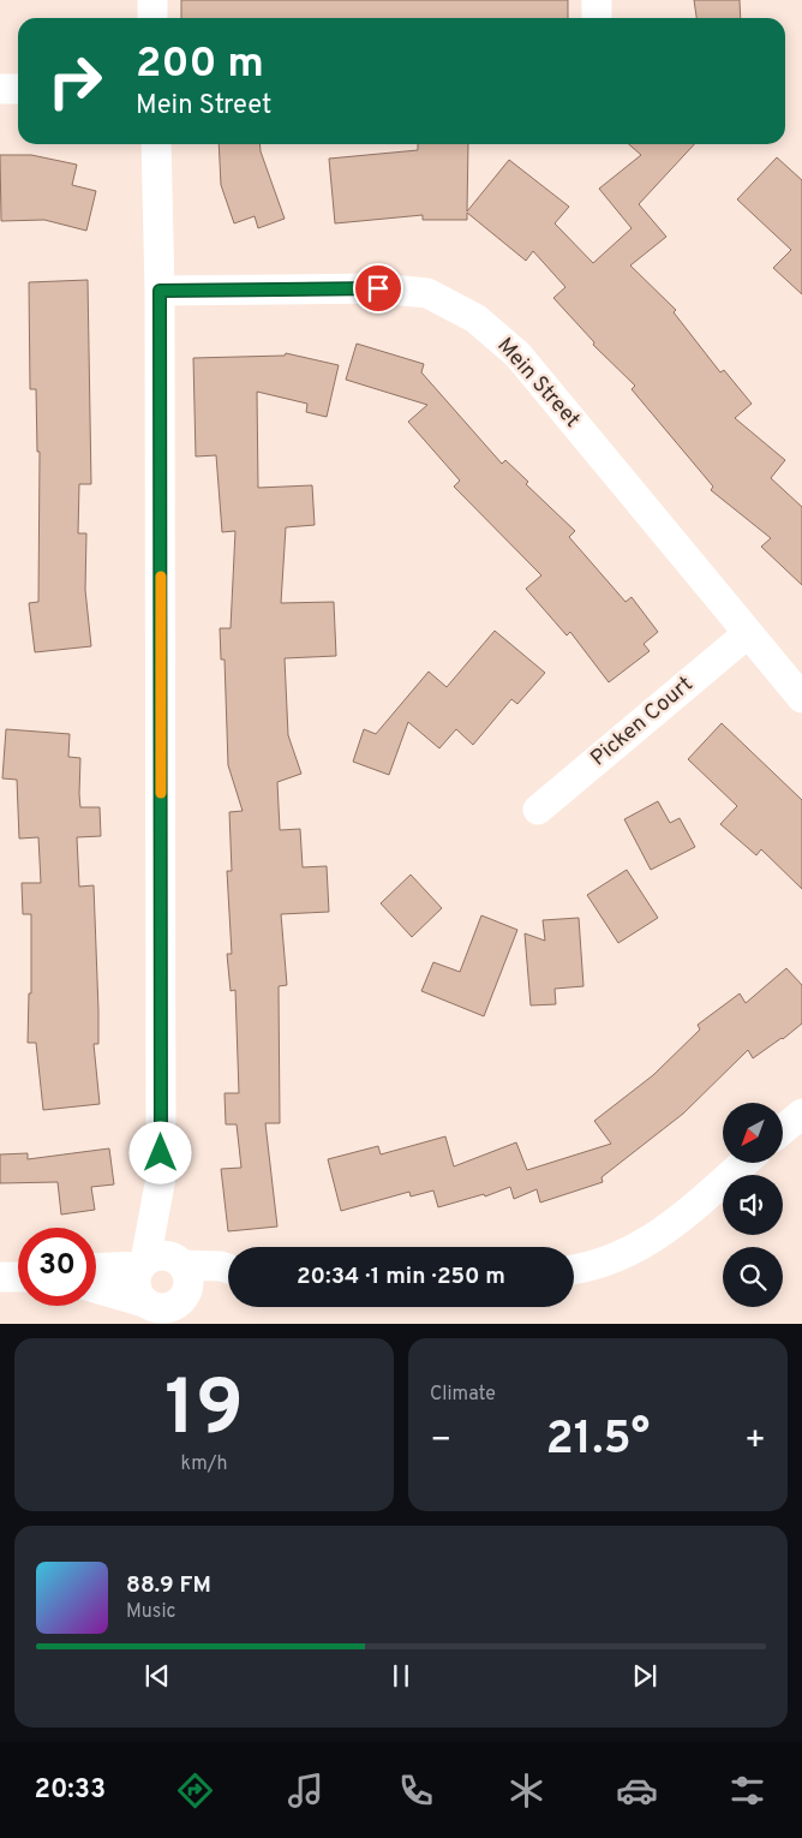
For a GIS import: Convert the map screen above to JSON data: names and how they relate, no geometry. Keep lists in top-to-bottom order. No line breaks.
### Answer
{"streets":{"street":["Mein Street","Picken Court"]},"crossings":[["Mein Street","Picken Court"]],"north":"bottom left","page":{"turn":["200 m","Mein Street"],"limit":"30","trip":"20:34 · 1 min · 250 m","tile":[["19","km/h"],"Climate"],"heat":["−","21.5°","+"],"song":["88.9 FM","Music"],"tabs":"20:33"}}
